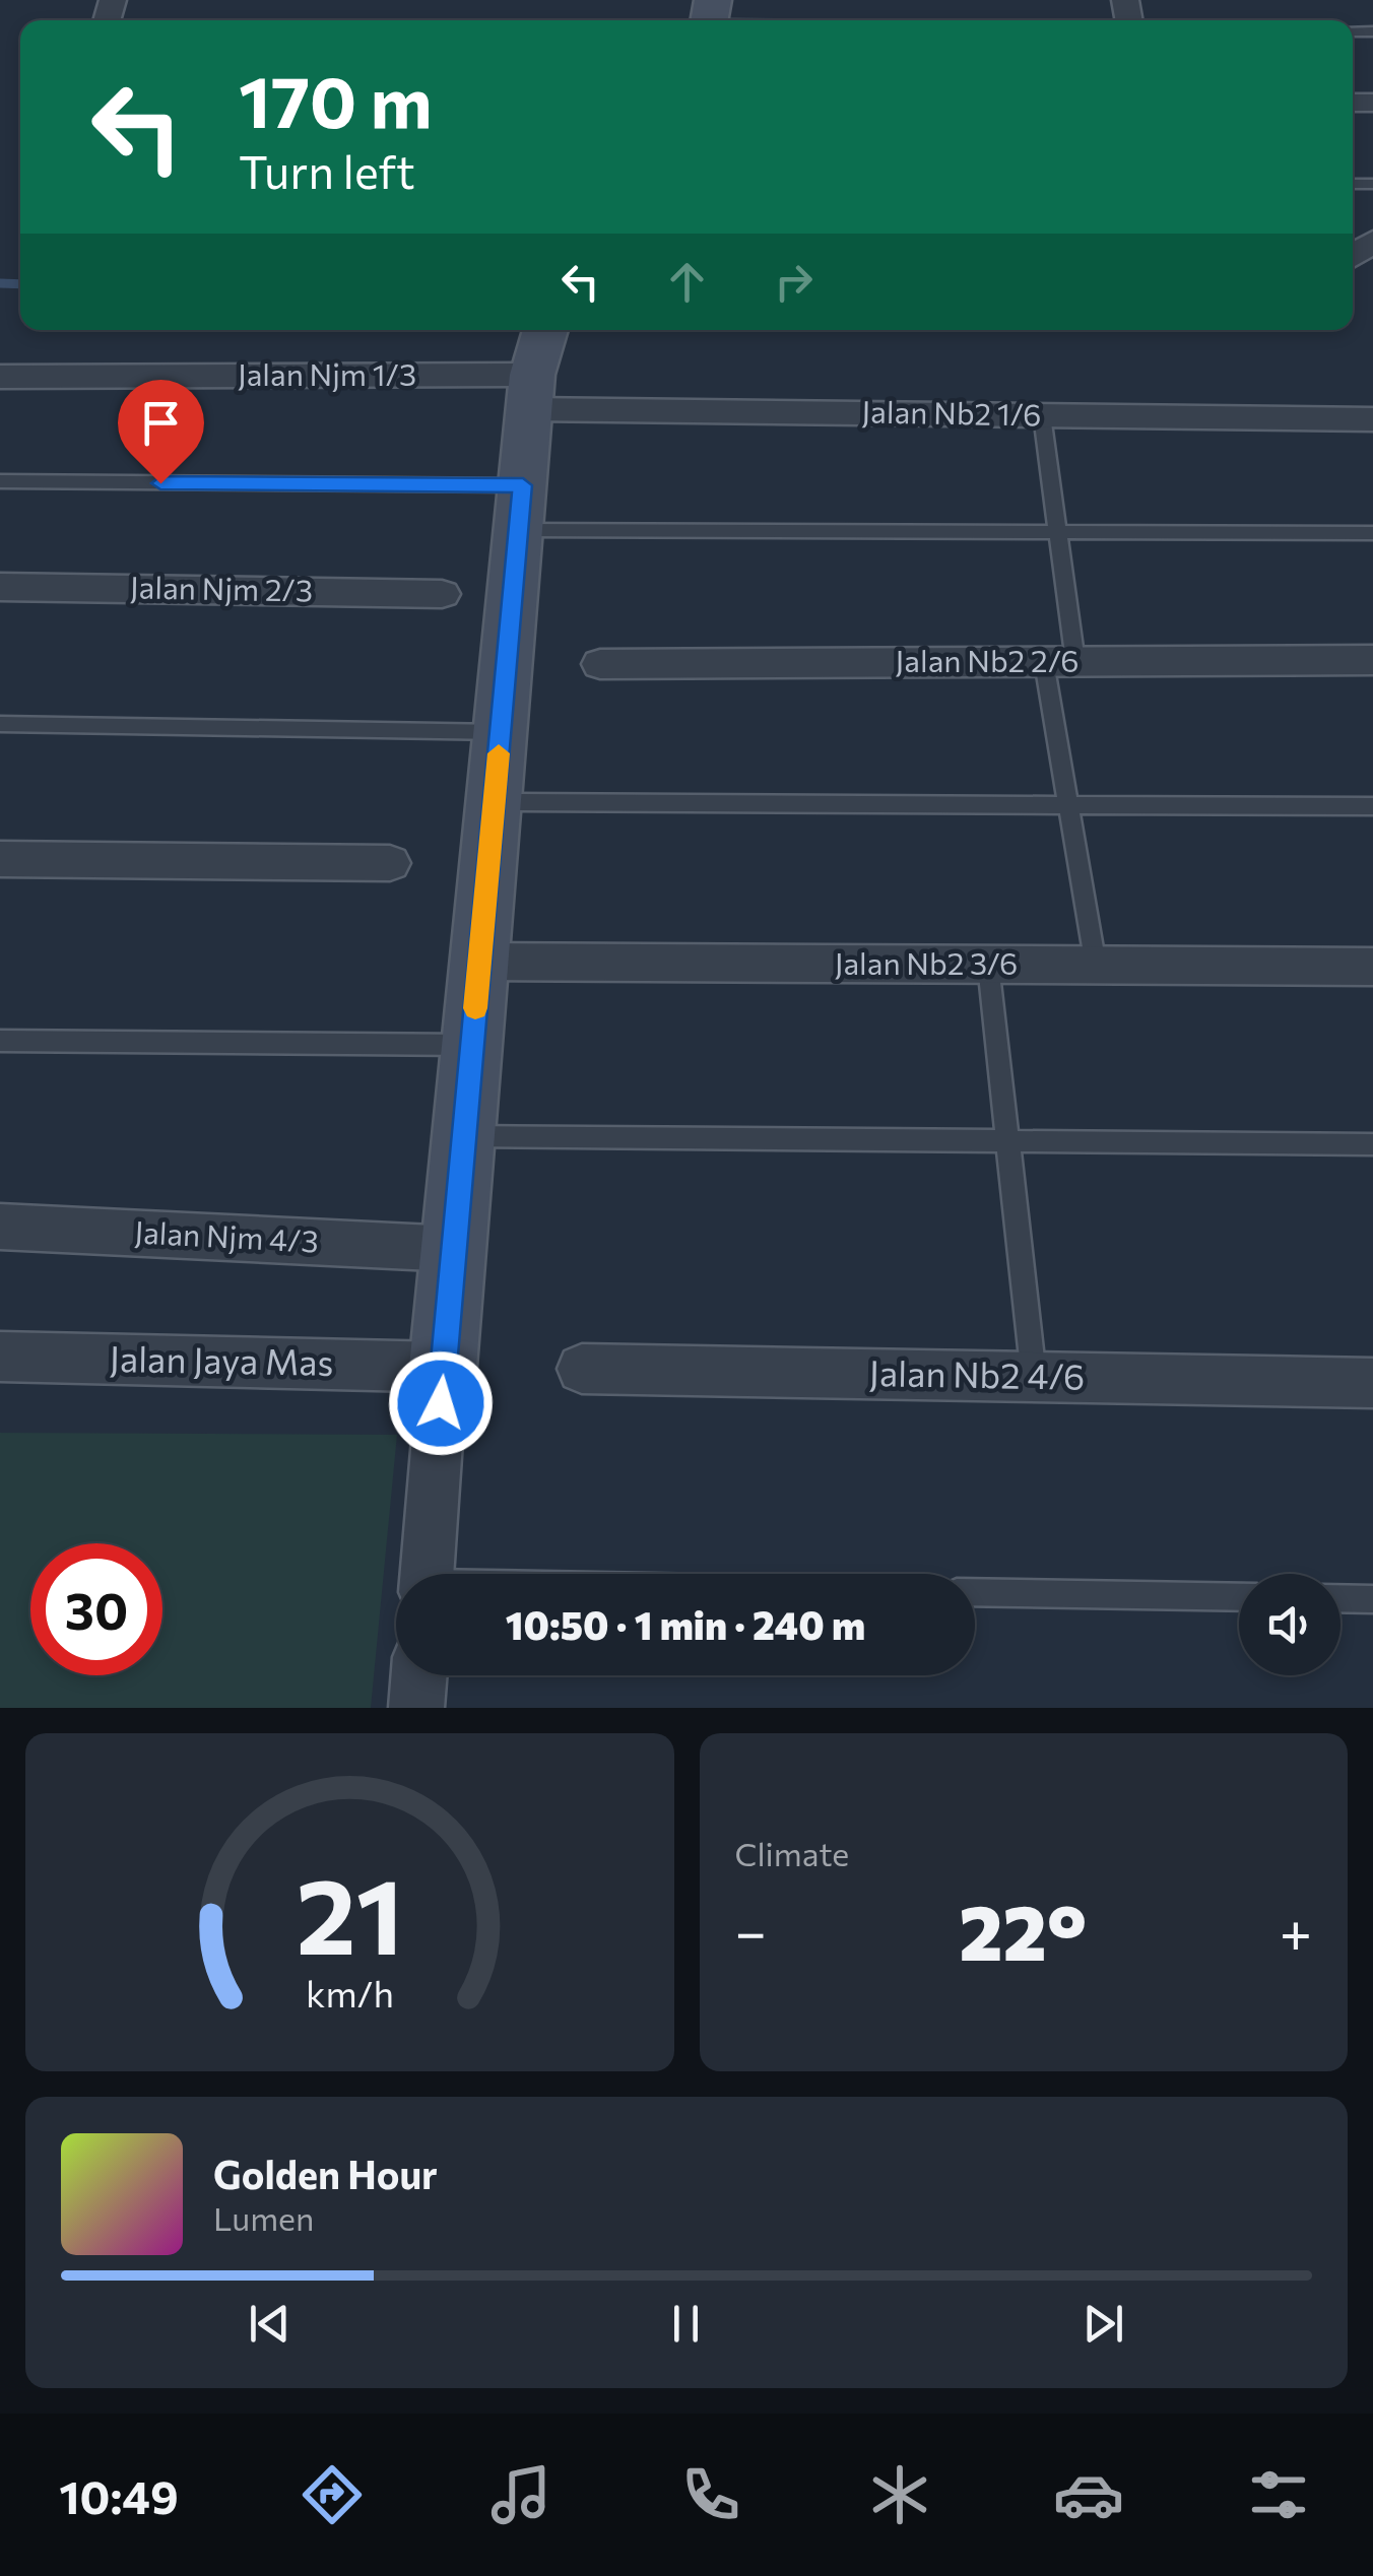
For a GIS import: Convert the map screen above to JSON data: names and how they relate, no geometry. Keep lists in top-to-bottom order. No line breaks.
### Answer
{"streets":{"street":["Jalan Njm 1/3","Jalan Nb2 1/6","Jalan Njm 2/3","Jalan Nb2 2/6","Jalan Nb2 3/6","Jalan Njm 4/3","Jalan Jaya Mas","Jalan Nb2 4/6"]},"crossings":[["Jalan Njm 1/3","Jalan Nb2 1/6"]],"page":{"turn":["170 m","Turn left"],"limit":"30","trip":"10:50 · 1 min · 240 m","tile":"Climate","heat":["−","22°","+"],"song":["Golden Hour","Lumen"],"tabs":"10:49","gauge":["21","km/h"]}}
